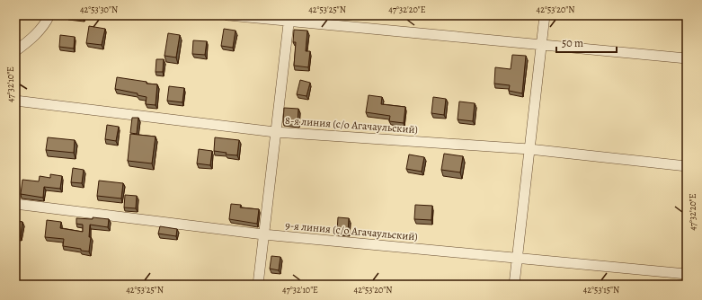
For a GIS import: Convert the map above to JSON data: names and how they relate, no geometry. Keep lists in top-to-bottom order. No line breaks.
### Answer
{"streets":{"street":["8-я линия (с/о Агачаульский)","9-я линия (с/о Агачаульский)"]},"scale_bar":"50 m","coordinates":["42°53'30\"N","42°53'25\"N","47°32'20\"E","42°53'20\"N","47°32'10\"E","42°53'15\"N"]}
